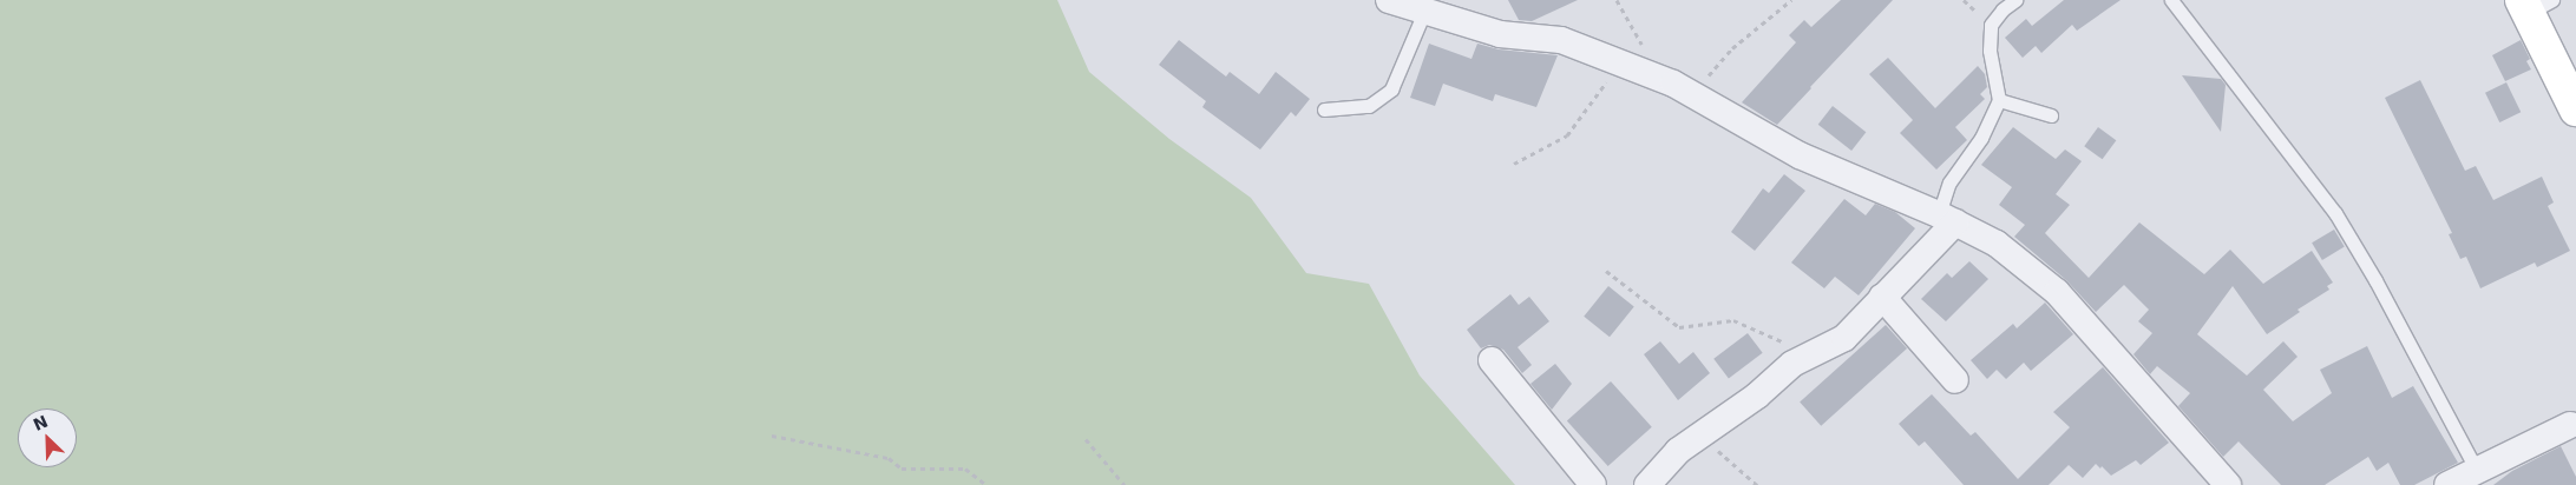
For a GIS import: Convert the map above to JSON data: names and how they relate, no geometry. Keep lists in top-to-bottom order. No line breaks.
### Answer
{"north":"top left"}
